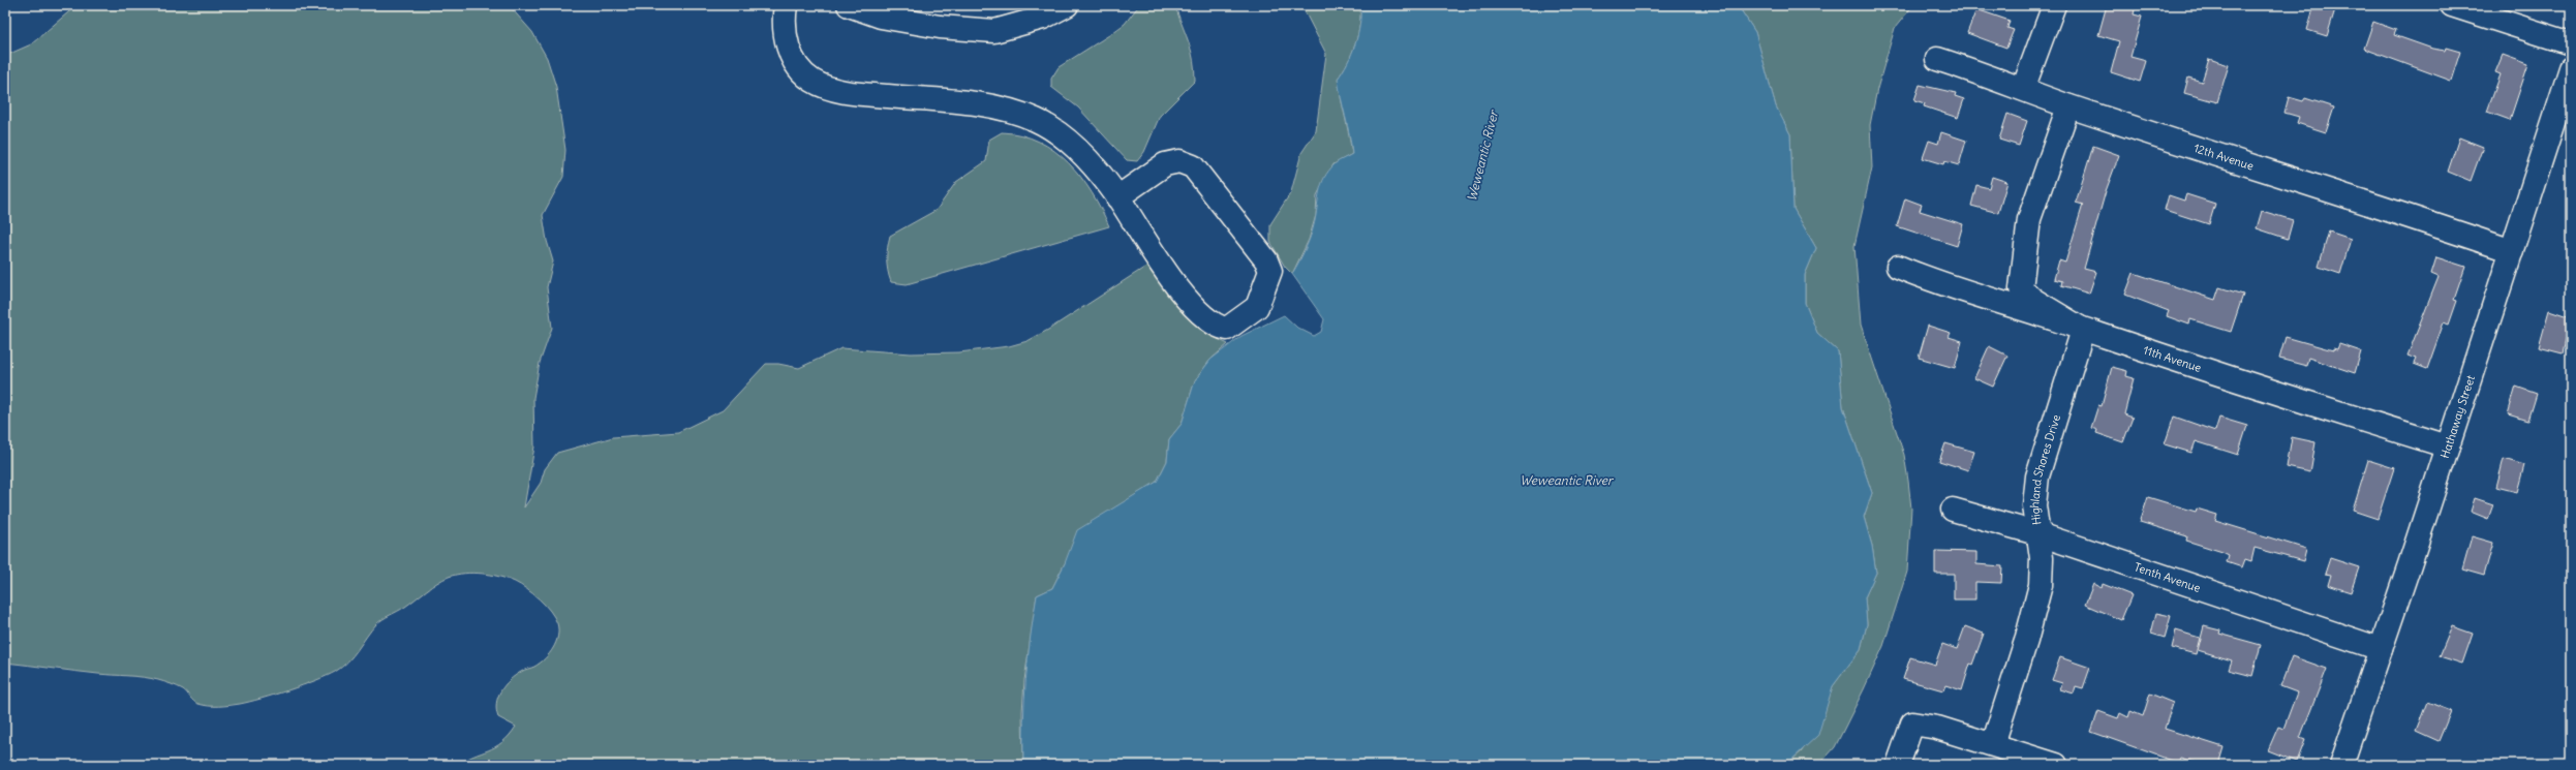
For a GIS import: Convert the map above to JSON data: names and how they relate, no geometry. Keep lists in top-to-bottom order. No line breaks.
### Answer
{"streets":{"street":["12th Avenue","11th Avenue","Hathaway Street","Highland Shores Drive","Tenth Avenue"]},"crossings":[["12th Avenue","Hathaway Street"],["11th Avenue","Hathaway Street"],["11th Avenue","Highland Shores Drive"],["Hathaway Street","Tenth Avenue"],["Highland Shores Drive","Tenth Avenue"]],"water":["Weweantic River"]}
